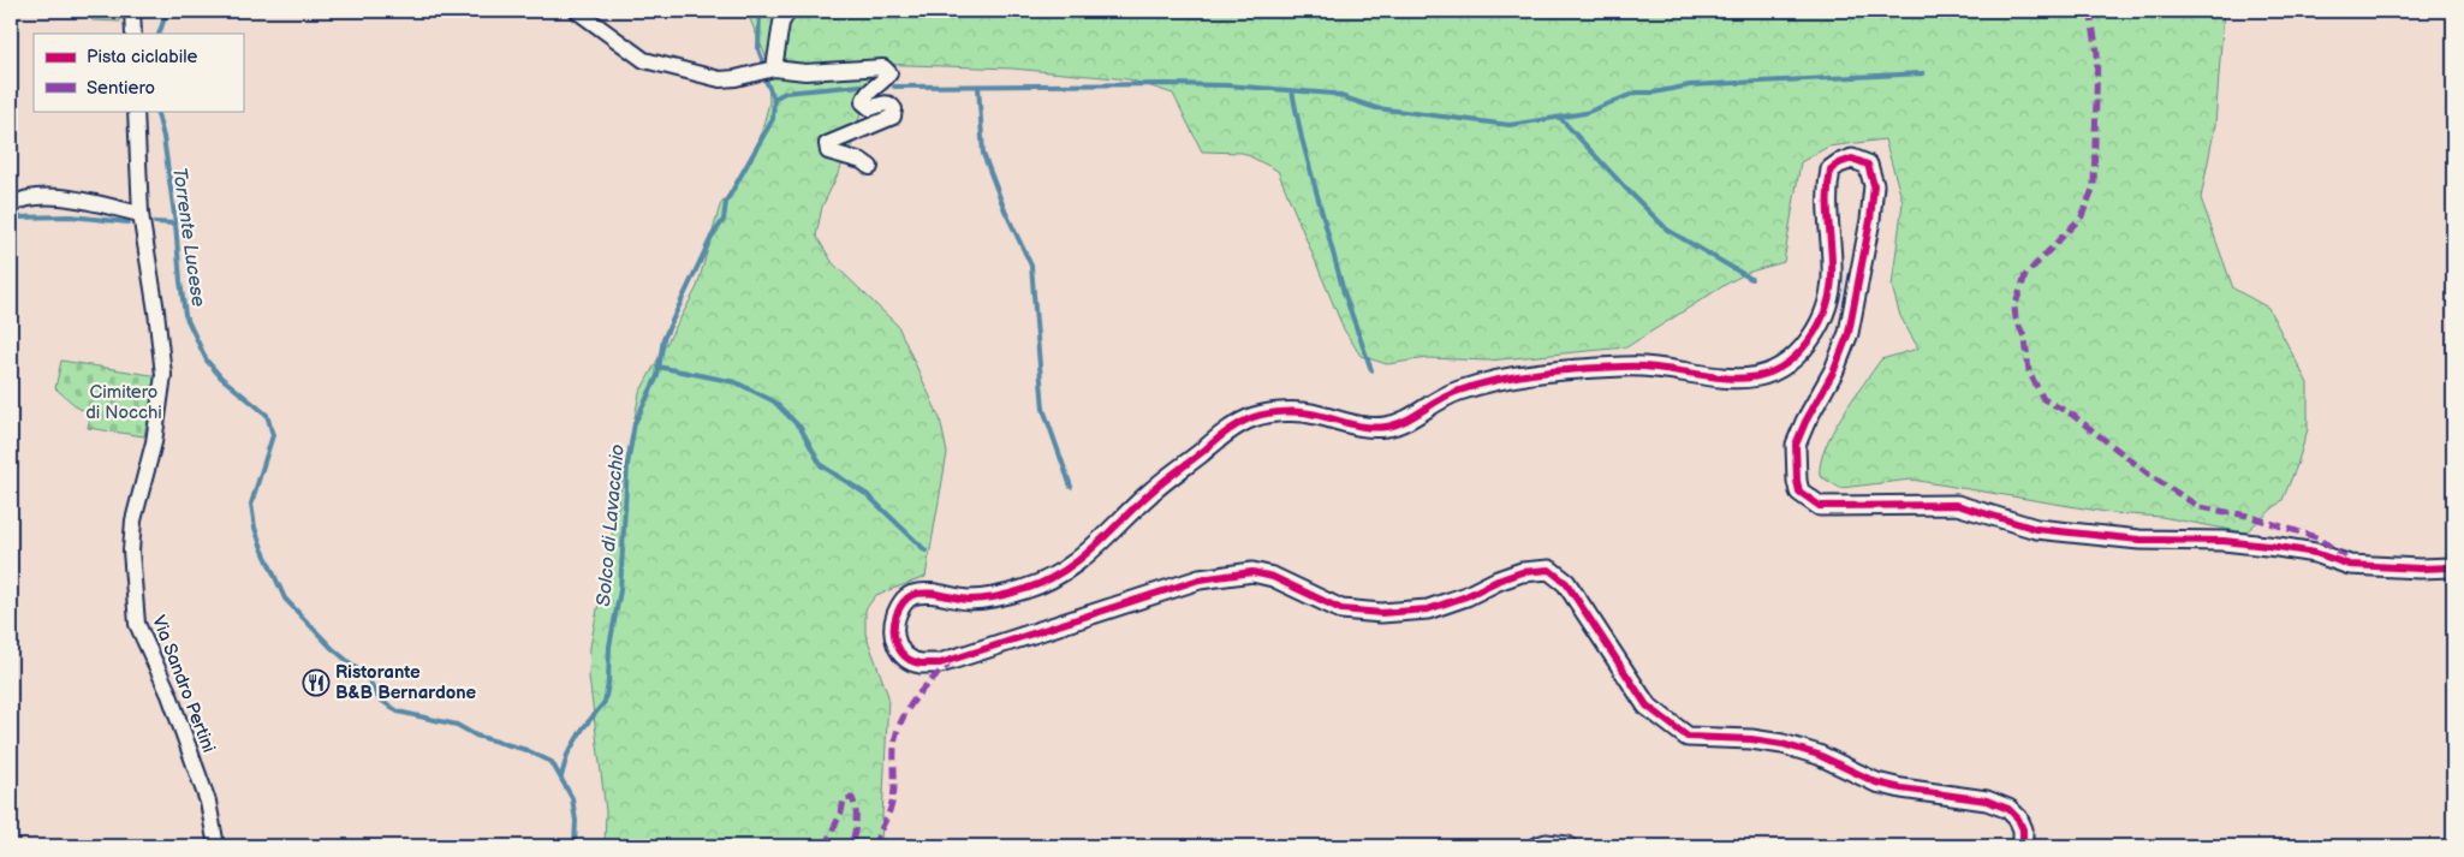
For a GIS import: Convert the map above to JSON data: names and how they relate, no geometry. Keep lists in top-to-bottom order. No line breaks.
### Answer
{"streets":{"street":["Via Sandro Pertini"]},"water":["Torrente Lucese","Solco di Lavacchio"],"parks":["Cimitero di Nocchi"],"places":{"restaurant":["Ristorante B&B Bernardone"]},"legend":["Pista ciclabile","Sentiero"]}
